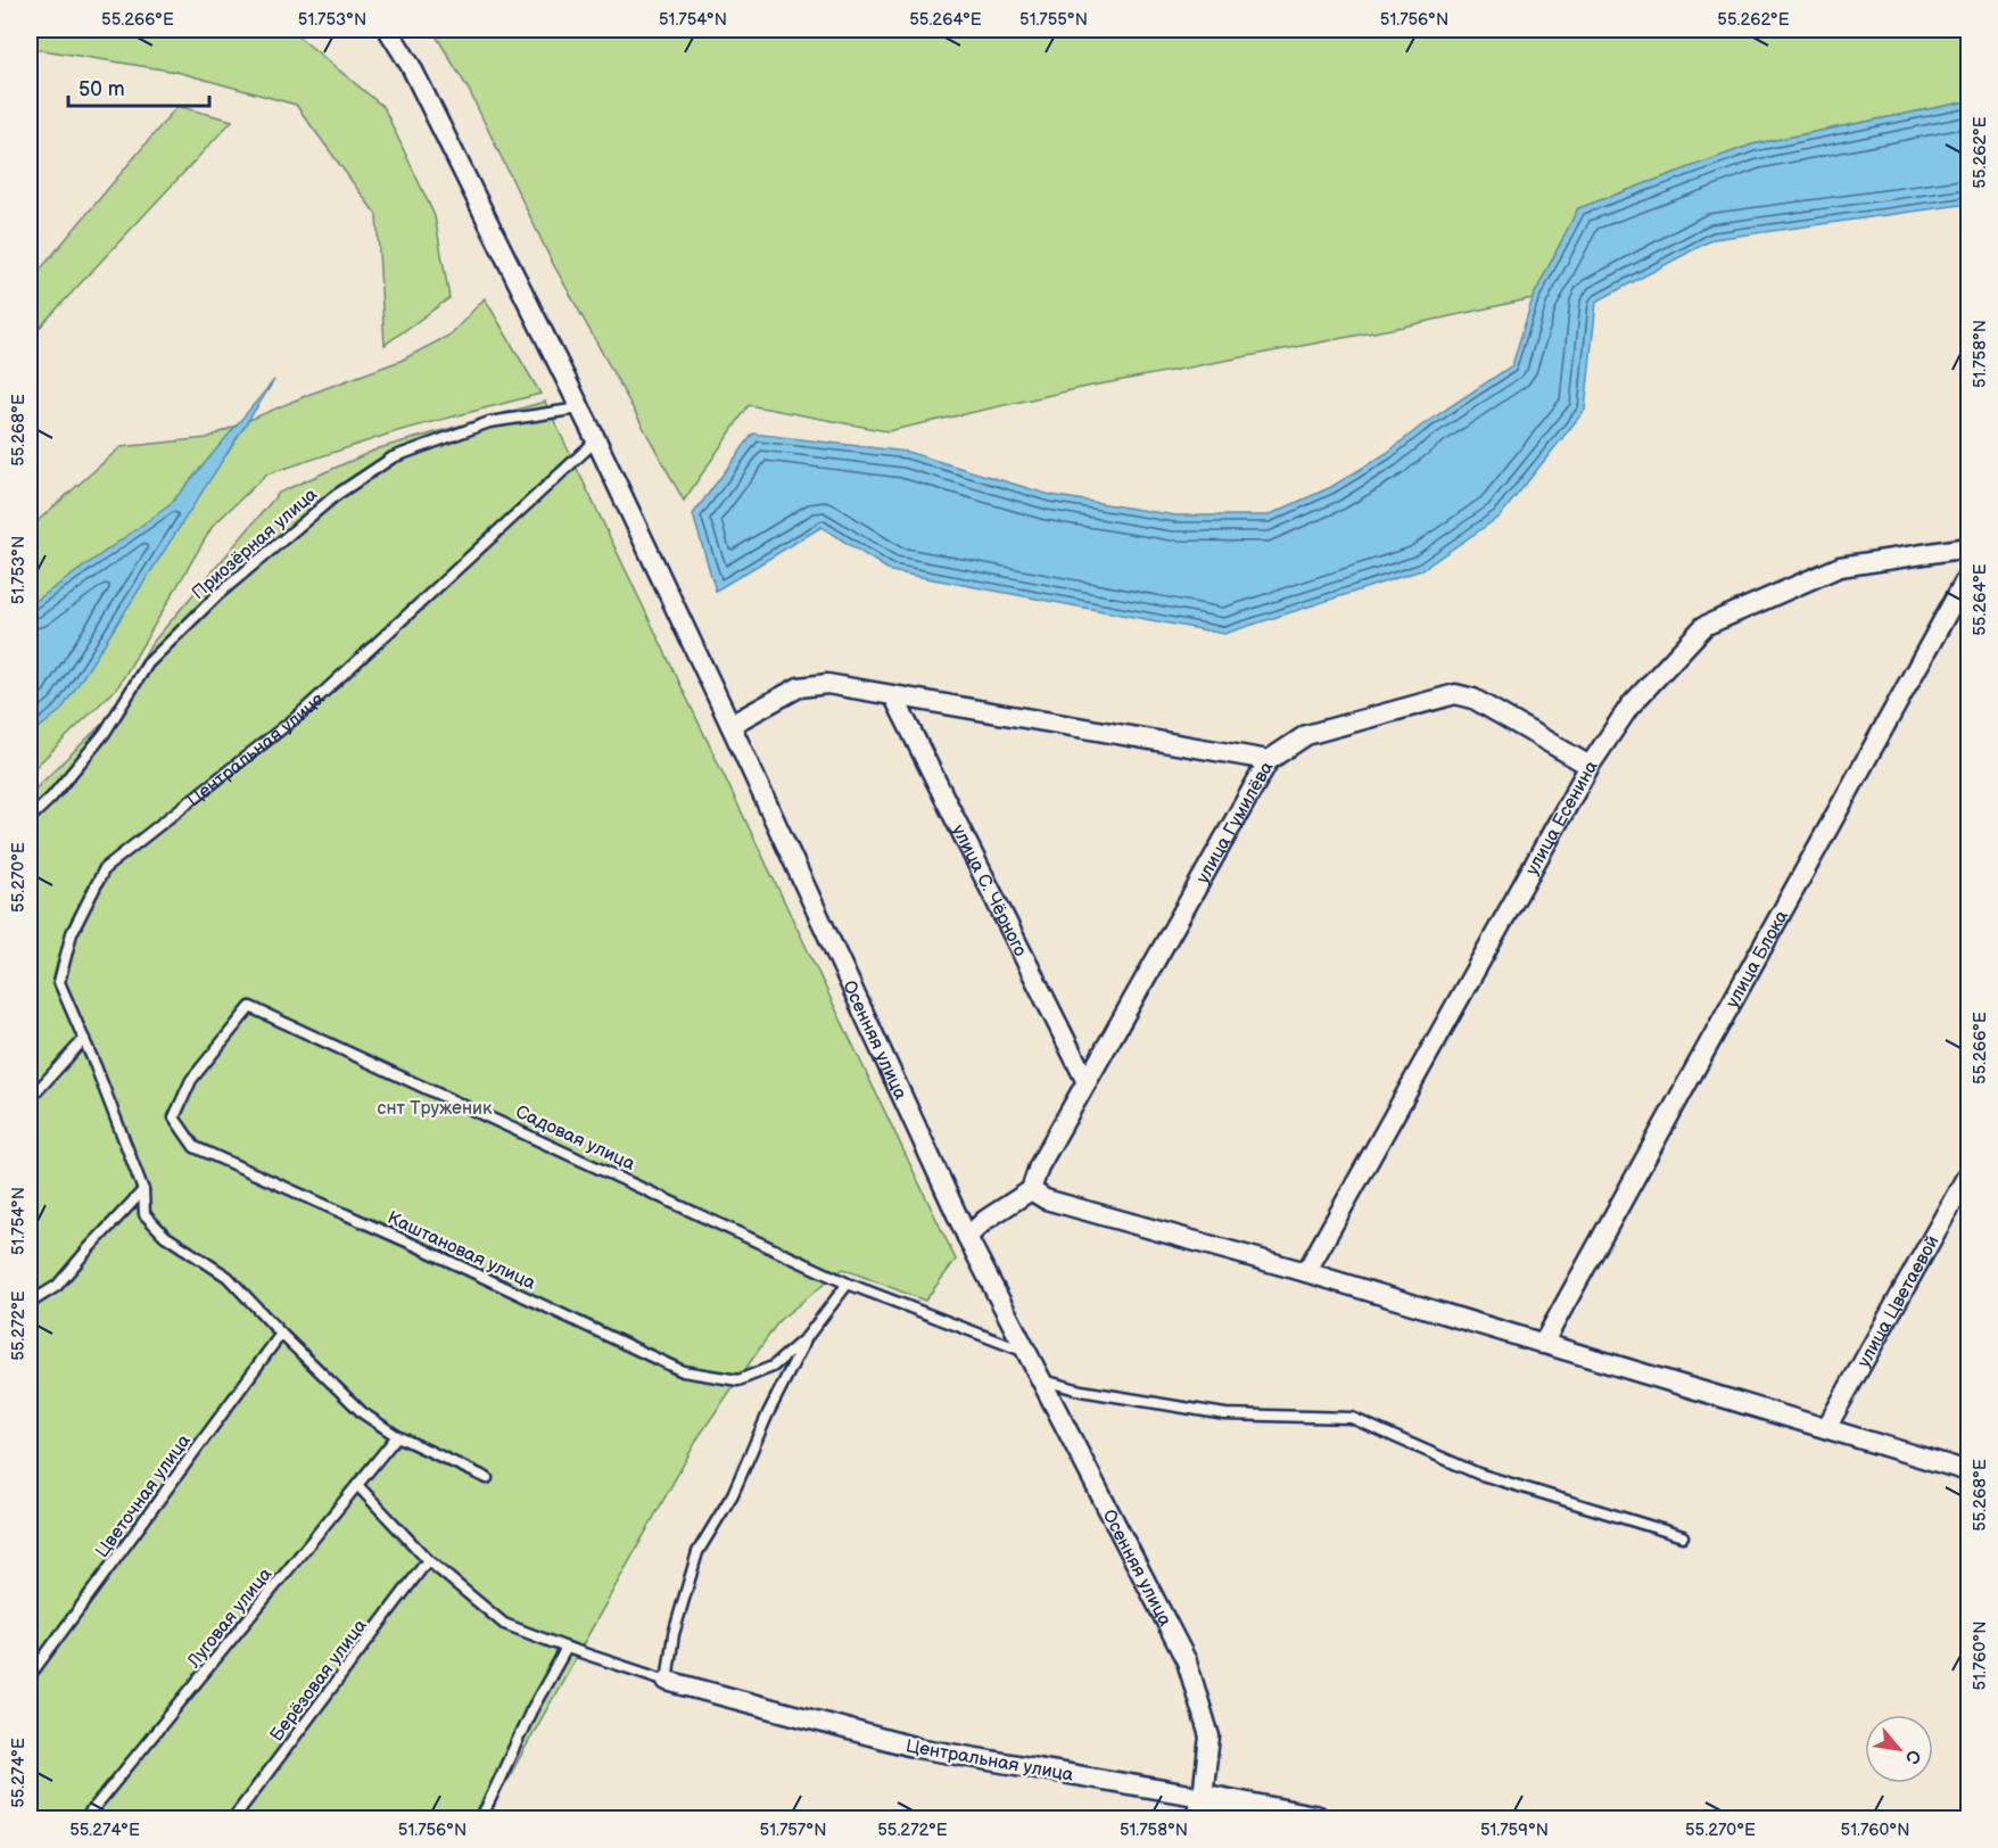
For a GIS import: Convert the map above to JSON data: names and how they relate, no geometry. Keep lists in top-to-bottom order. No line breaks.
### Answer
{"streets":{"street":["Центральная улица","улица Есенина","улица Гумилёва","улица С. Чёрного","улица Блока","Осенняя улица","улица Цветаевой"],"lane":["Приозёрная улица","Садовая улица","Каштановая улица","Цветочная улица","Луговая улица","Берёзовая улица"]},"crossings":[["Приозёрная улица","Осенняя улица"],["Центральная улица","Осенняя улица"],["Центральная улица","Цветочная улица"],["улица Есенина","улица Гумилёва"],["улица Гумилёва","улица С. Чёрного"],["Садовая улица","Каштановая улица"]],"parks":["снт Труженик"],"scale_bar":"50 m","north":"bottom right","coordinates":["55.266°E","51.753°N","51.754°N","55.264°E","51.755°N","51.756°N","55.262°E","51.758°N","55.268°E","55.270°E","55.272°E","51.760°N","55.274°E","51.757°N","51.759°N"]}
